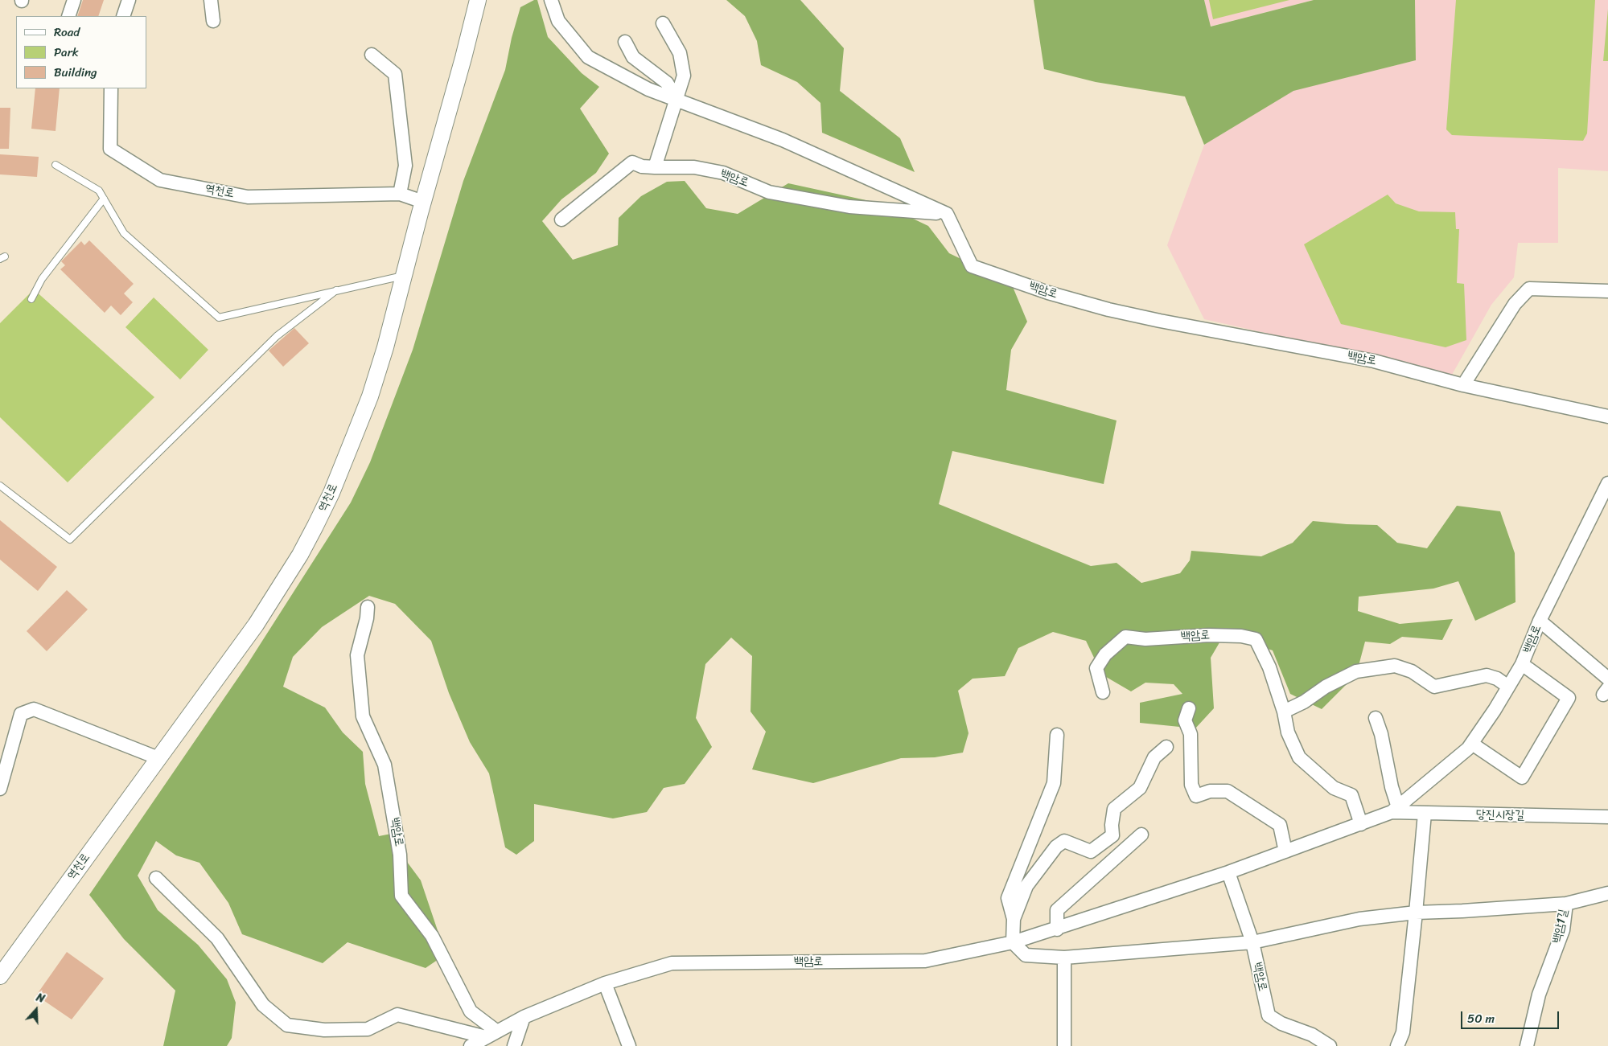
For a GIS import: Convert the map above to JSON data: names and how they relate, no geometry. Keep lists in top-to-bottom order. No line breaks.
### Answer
{"streets":{"street":["백암로","역천로","당진시장길","백암1길"]},"crossings":[["백암로","당진시장길"],["백암로","백암1길"]],"legend":["Road","Park","Building"],"scale_bar":"50 m","north":"top"}
